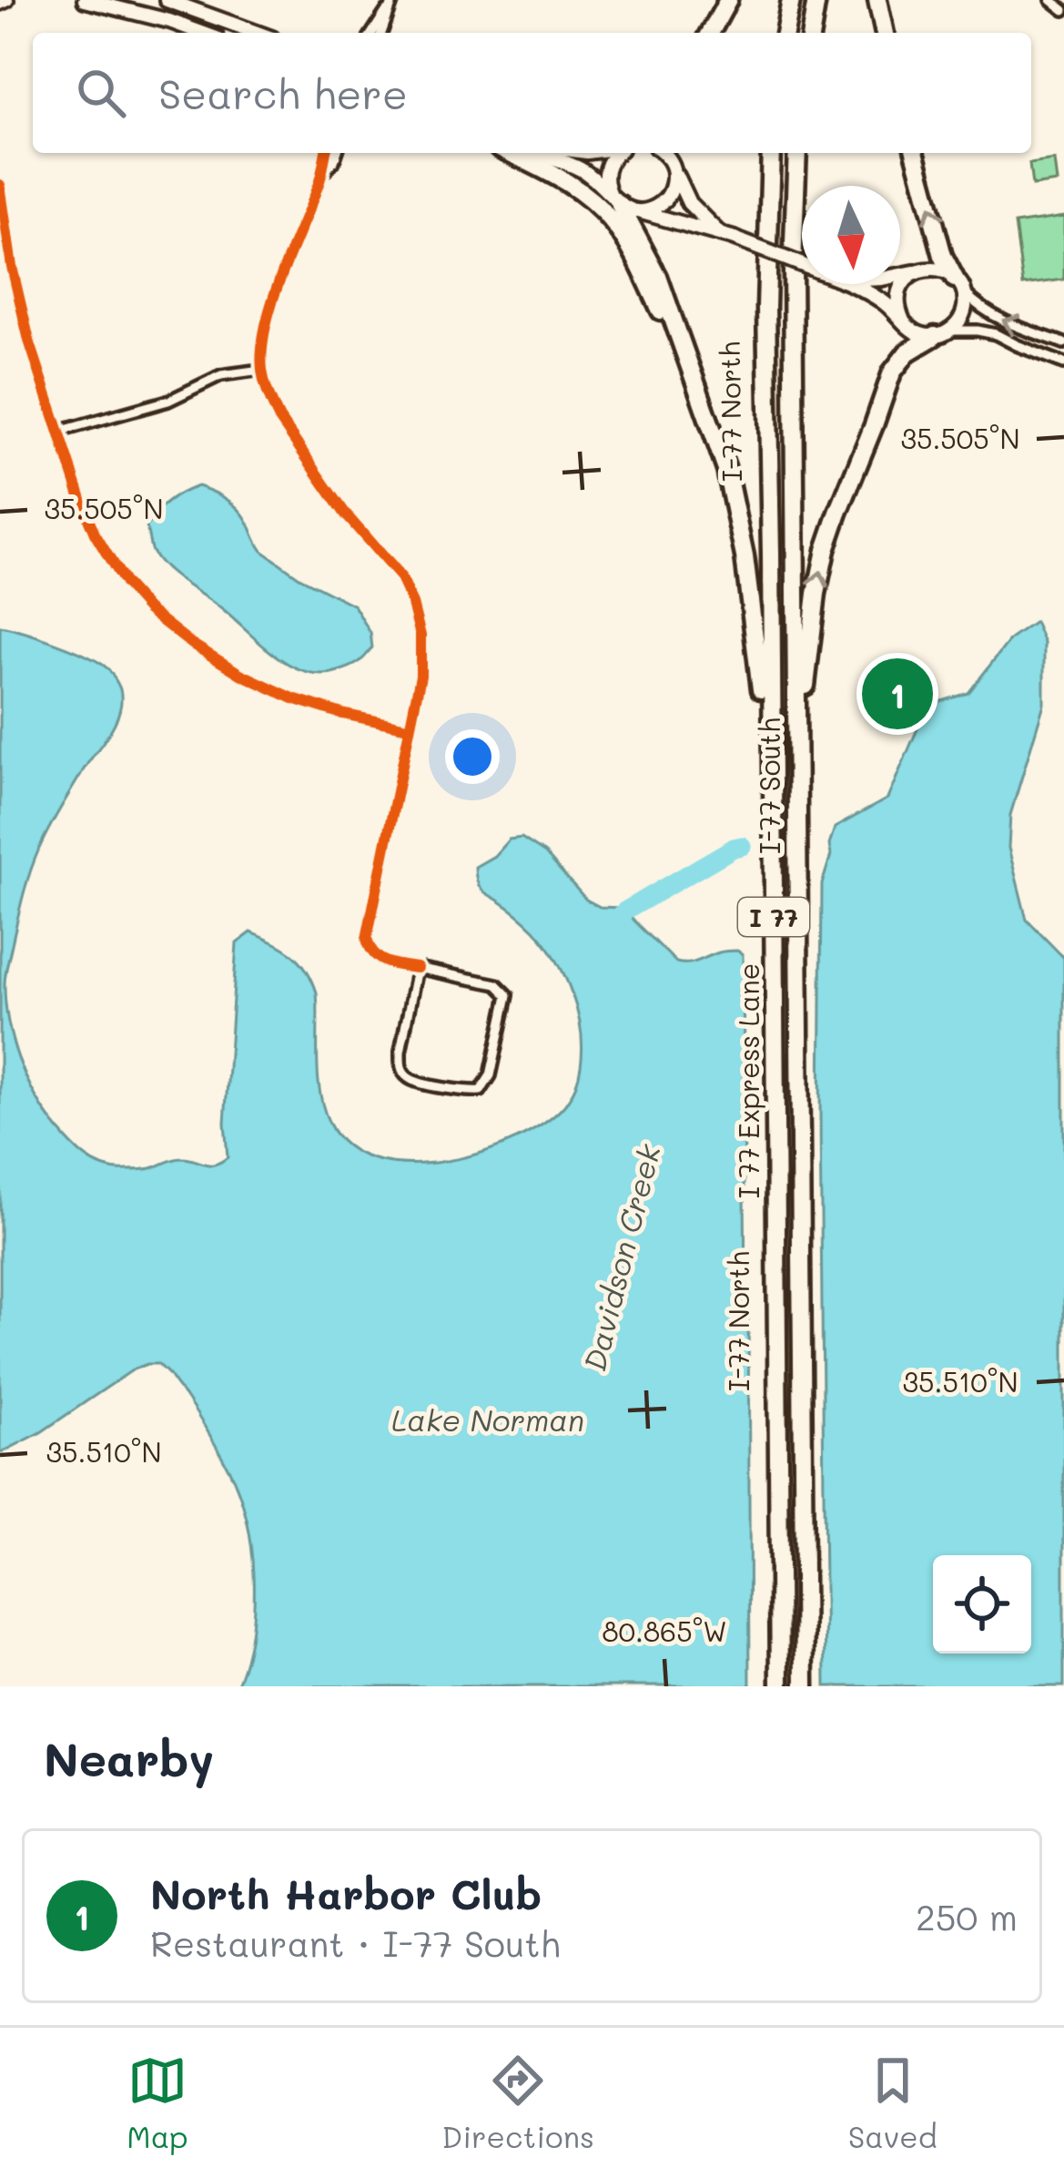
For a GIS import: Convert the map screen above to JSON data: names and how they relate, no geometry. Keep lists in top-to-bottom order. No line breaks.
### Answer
{"streets":{"highway":["I-77 North","I-77 South","I 77","I 77 Express Lane"]},"water":["Davidson Creek","Lake Norman"],"north":"bottom","page":{"search":"Search here","pins":"1","heading":"Nearby","list":[{"mark":"1","name":"North Harbor Club","note":"Restaurant · I-77 South","value":"250 m"}],"nav":["Map","Directions","Saved"]},"coordinates":["35.505°N","35.510°N","80.865°W"]}
